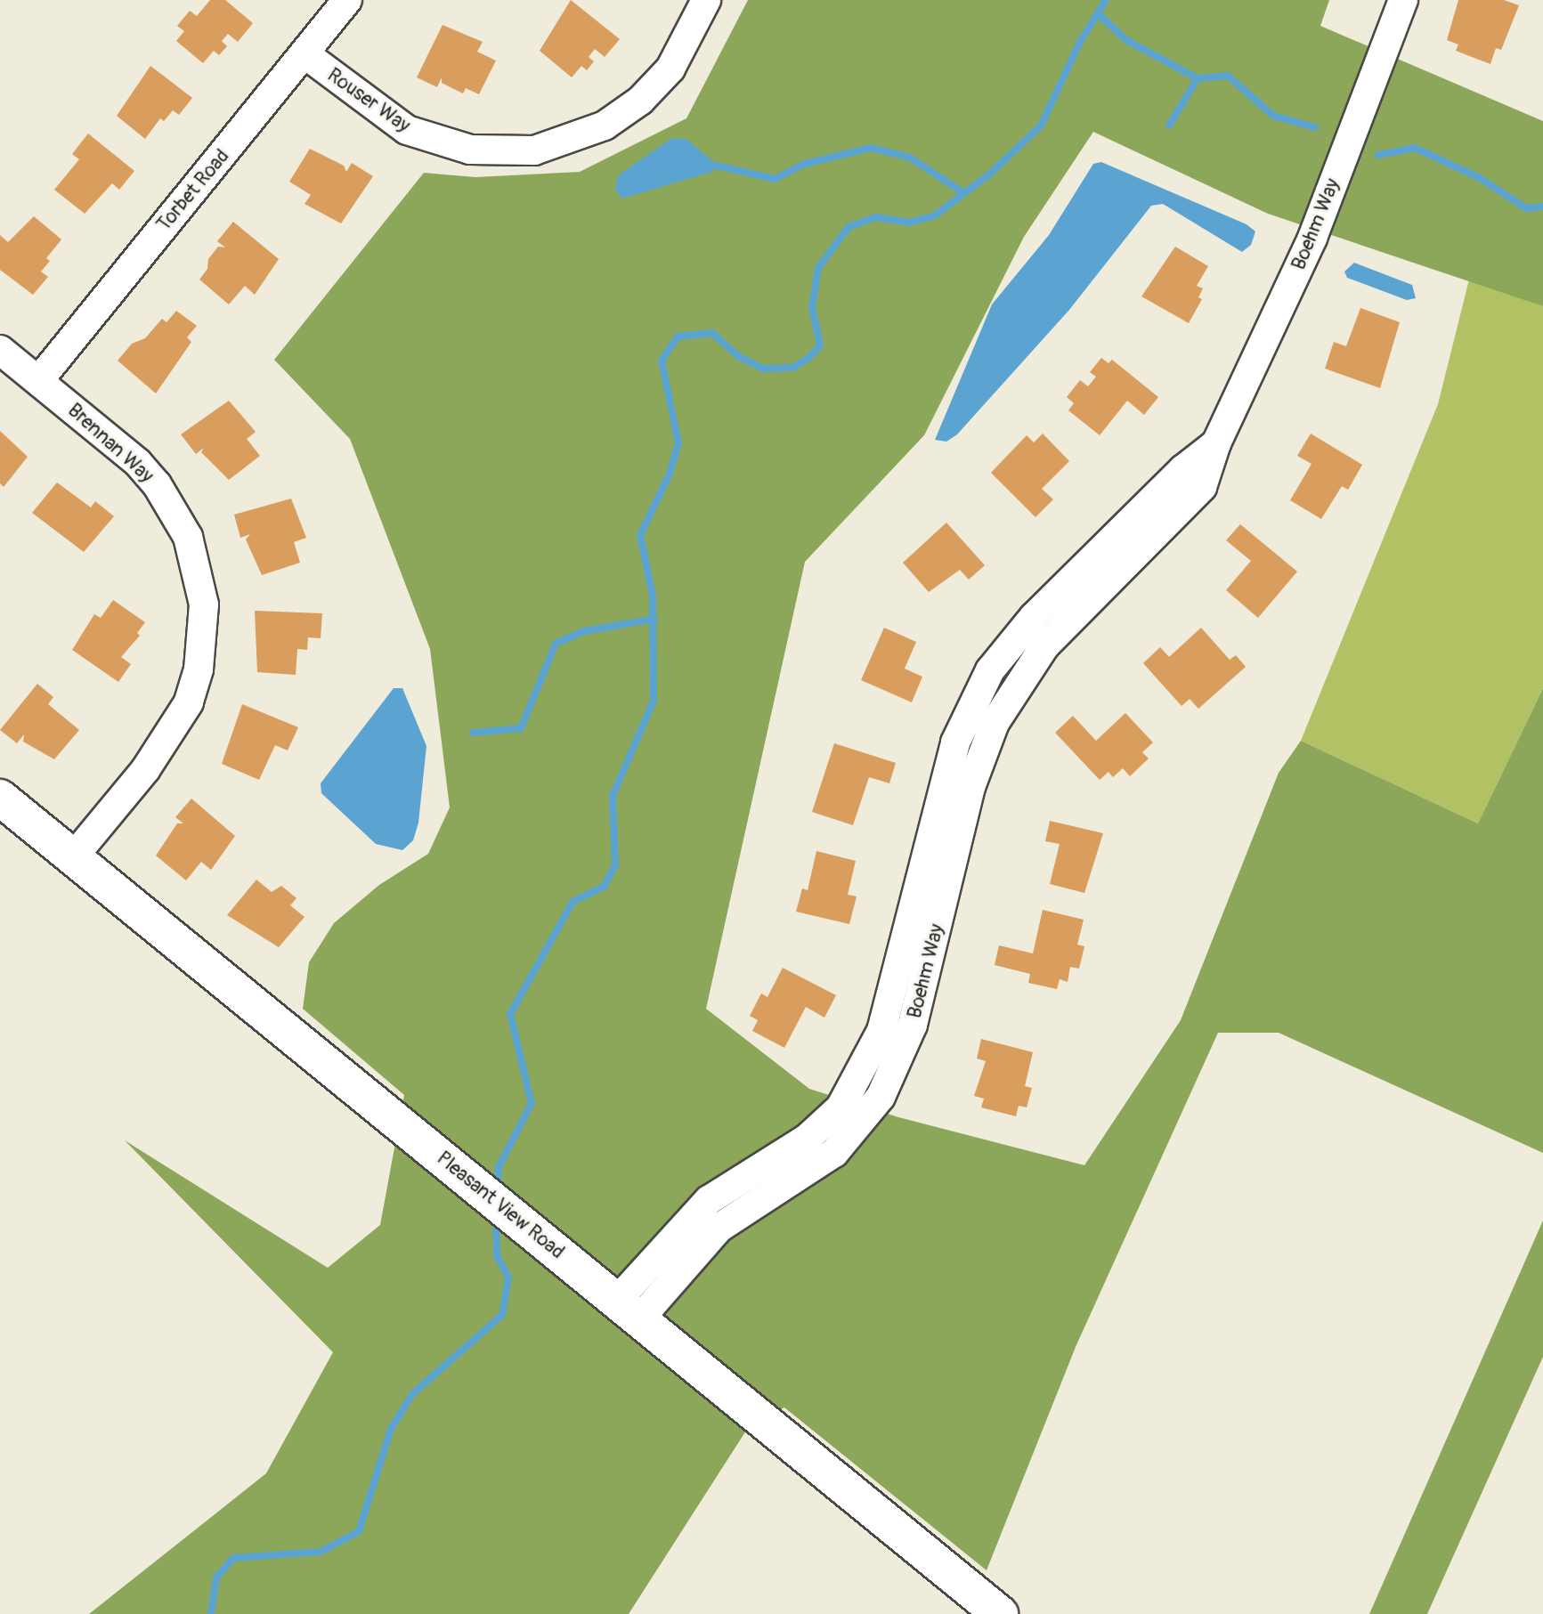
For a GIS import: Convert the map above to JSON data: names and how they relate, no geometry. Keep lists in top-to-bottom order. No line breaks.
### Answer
{"streets":{"street":["Rouser Way","Torbet Road","Boehm Way","Brennan Way","Pleasant View Road"]},"crossings":[["Rouser Way","Torbet Road"],["Torbet Road","Brennan Way"],["Boehm Way","Pleasant View Road"],["Brennan Way","Pleasant View Road"]]}
